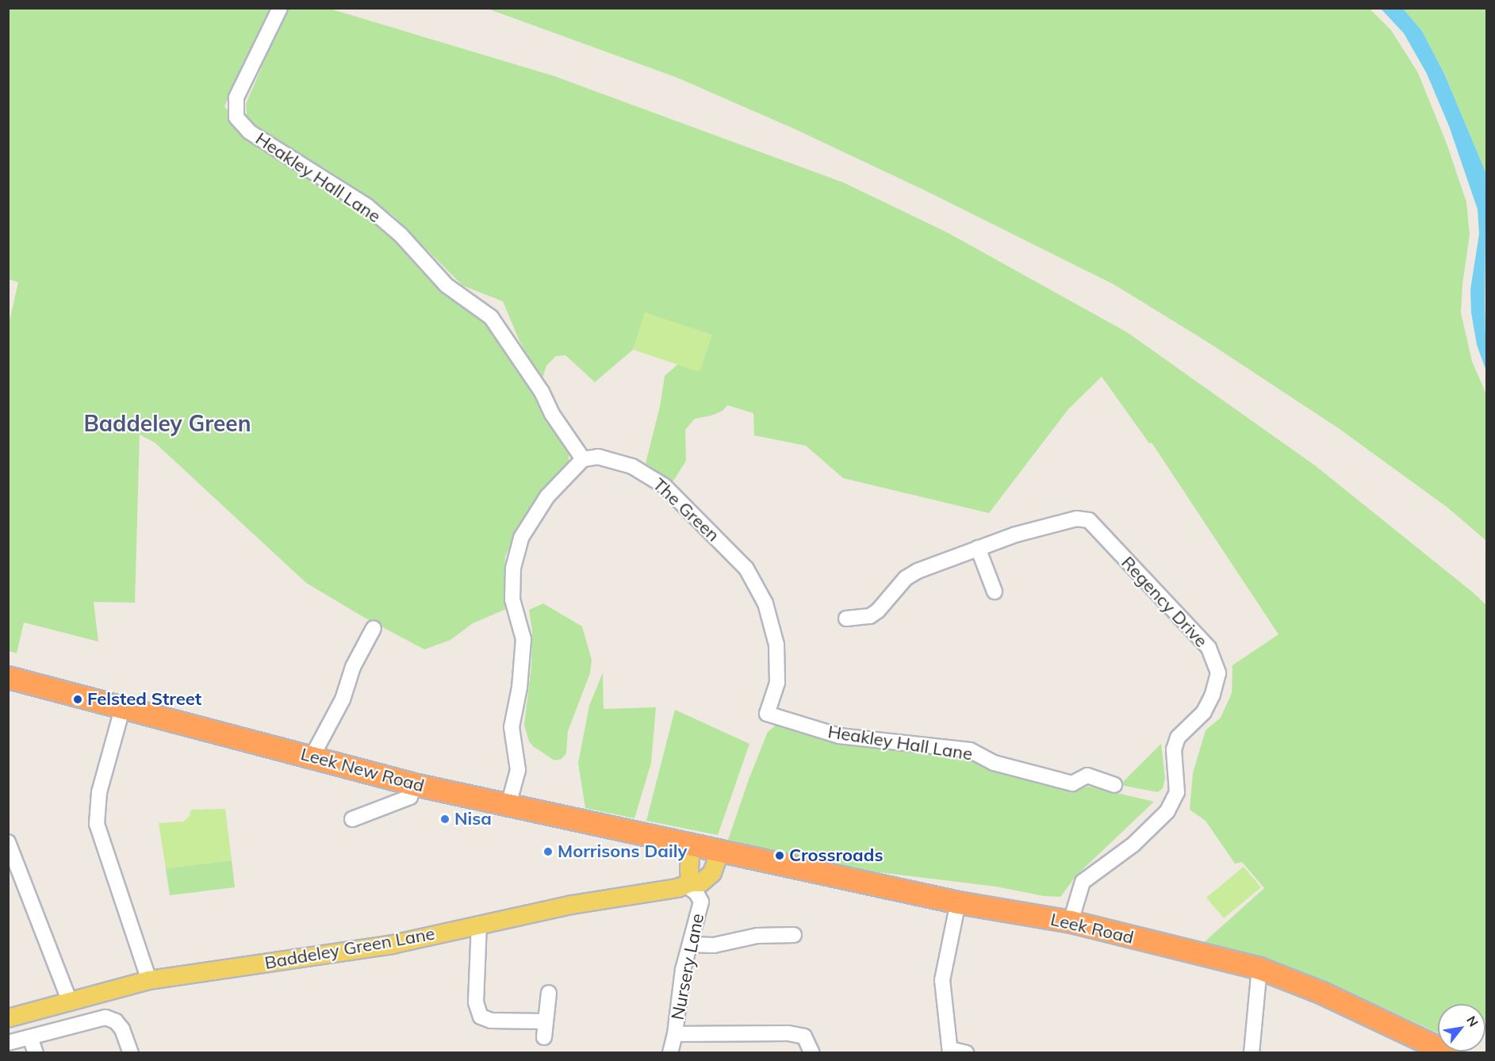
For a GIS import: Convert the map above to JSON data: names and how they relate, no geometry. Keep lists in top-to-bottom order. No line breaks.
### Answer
{"streets":{"highway":["Leek New Road","Leek Road"],"main road":["Baddeley Green Lane"],"street":["Heakley Hall Lane","The Green","Regency Drive","Nursery Lane"]},"crossings":[["Heakley Hall Lane","The Green"],["Regency Drive","Leek Road"],["Leek New Road","Leek Road"],["Leek New Road","Baddeley Green Lane"],["Leek Road","Baddeley Green Lane"],["Baddeley Green Lane","Nursery Lane"]],"districts":["Baddeley Green"],"places":["Felsted Street","Nisa","Morrisons Daily","Crossroads"],"north":"top right"}
